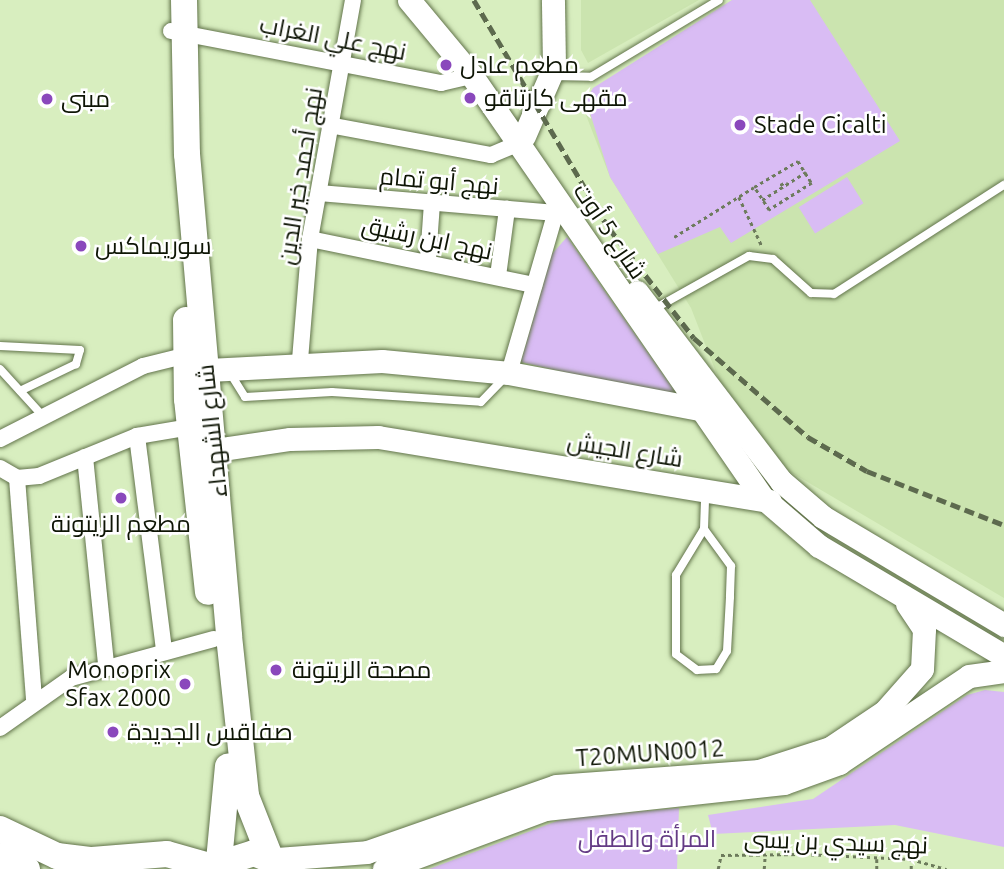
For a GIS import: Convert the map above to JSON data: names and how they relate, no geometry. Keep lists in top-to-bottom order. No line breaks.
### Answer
{"streets":{"main road":["شارع 5 أوت","شارع الشهداء","شارع الجيش","T20MUN0012"],"street":["نهج علي الغراب","نهج أحمد خير الدين","نهج أبو تمام","نهج ابن رشيق"],"path":["نهج سيدي بن يسى"]},"crossings":[["نهج علي الغراب","نهج أحمد خير الدين"],["نهج علي الغراب","شارع 5 أوت"],["نهج علي الغراب","شارع الشهداء"],["نهج أحمد خير الدين","نهج أبو تمام"],["نهج أحمد خير الدين","نهج ابن رشيق"],["نهج أبو تمام","شارع 5 أوت"],["شارع 5 أوت","شارع الجيش"],["شارع الشهداء","شارع الجيش"],["شارع الشهداء","T20MUN0012"]],"parks":["المرأة والطفل"],"places":["مطعم عادل","مقهى كارتاقو","مبنى","Stade Cicalti","سوريماكس","مطعم الزيتونة","مصحة الزيتونة","Monoprix Sfax 2000","صفاقس الجديدة"]}
